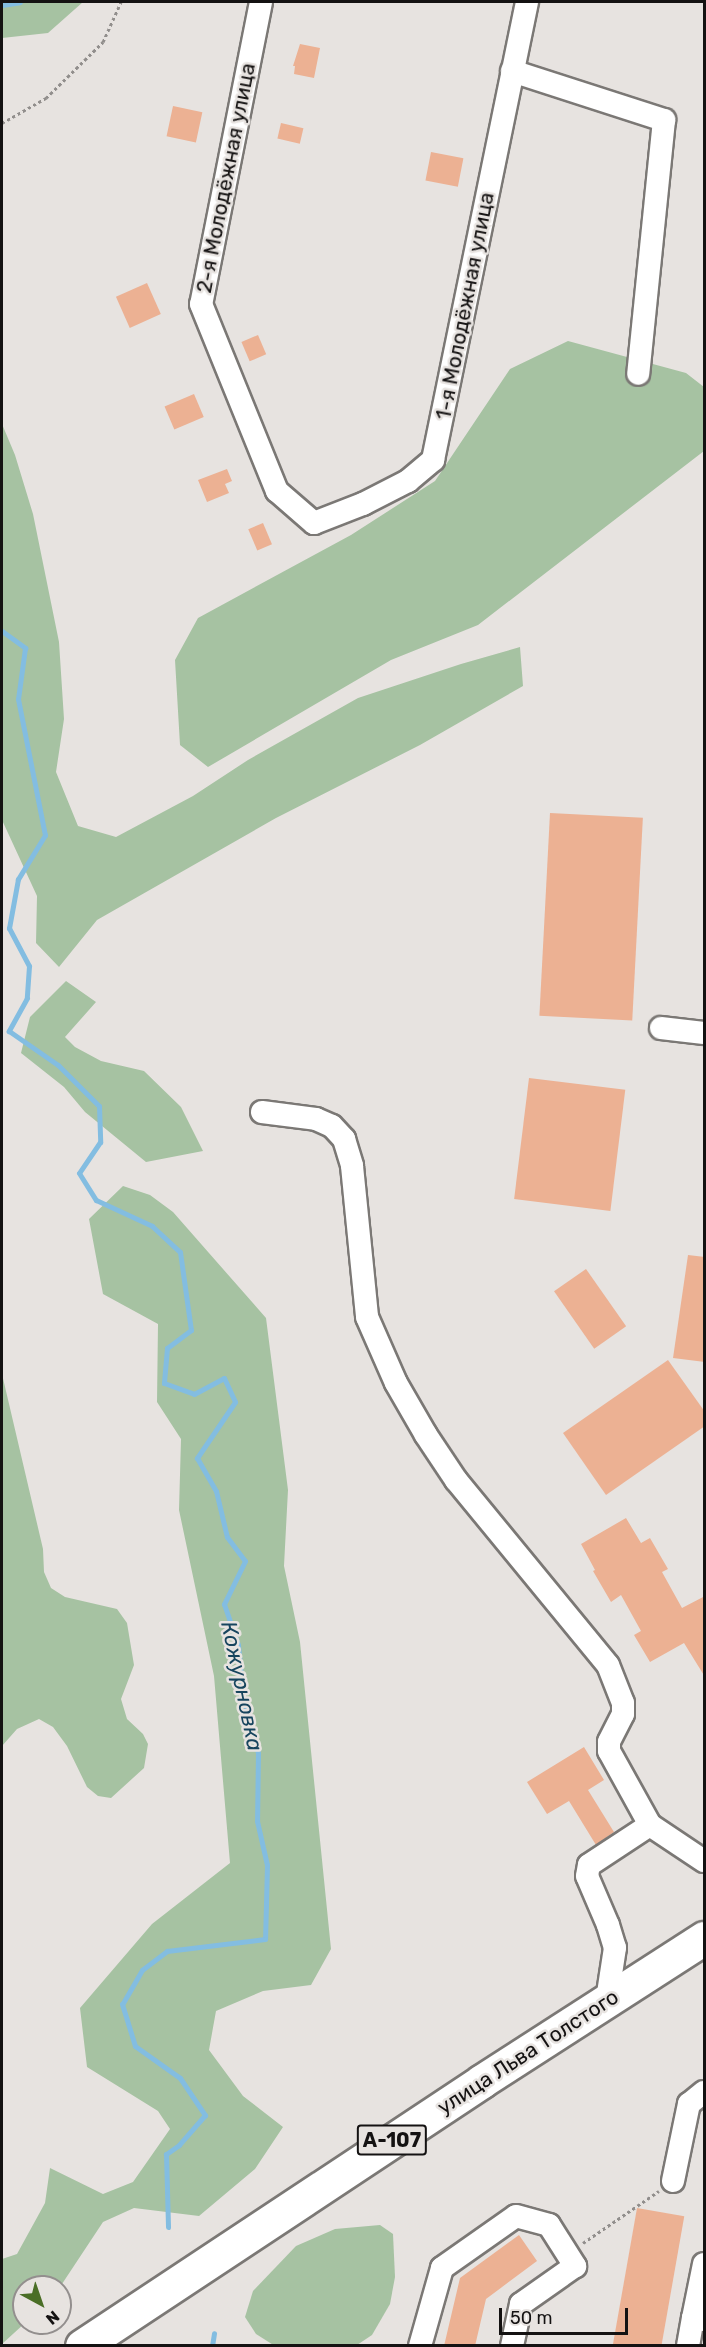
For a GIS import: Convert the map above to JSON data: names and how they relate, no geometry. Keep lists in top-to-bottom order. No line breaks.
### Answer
{"streets":{"highway":["улица Льва Толстого","А-107"],"street":["2-я Молодёжная улица","1-я Молодёжная улица"]},"crossings":[["2-я Молодёжная улица","1-я Молодёжная улица"]],"water":["Кожурновка"],"scale_bar":"50 m","north":"bottom right"}
